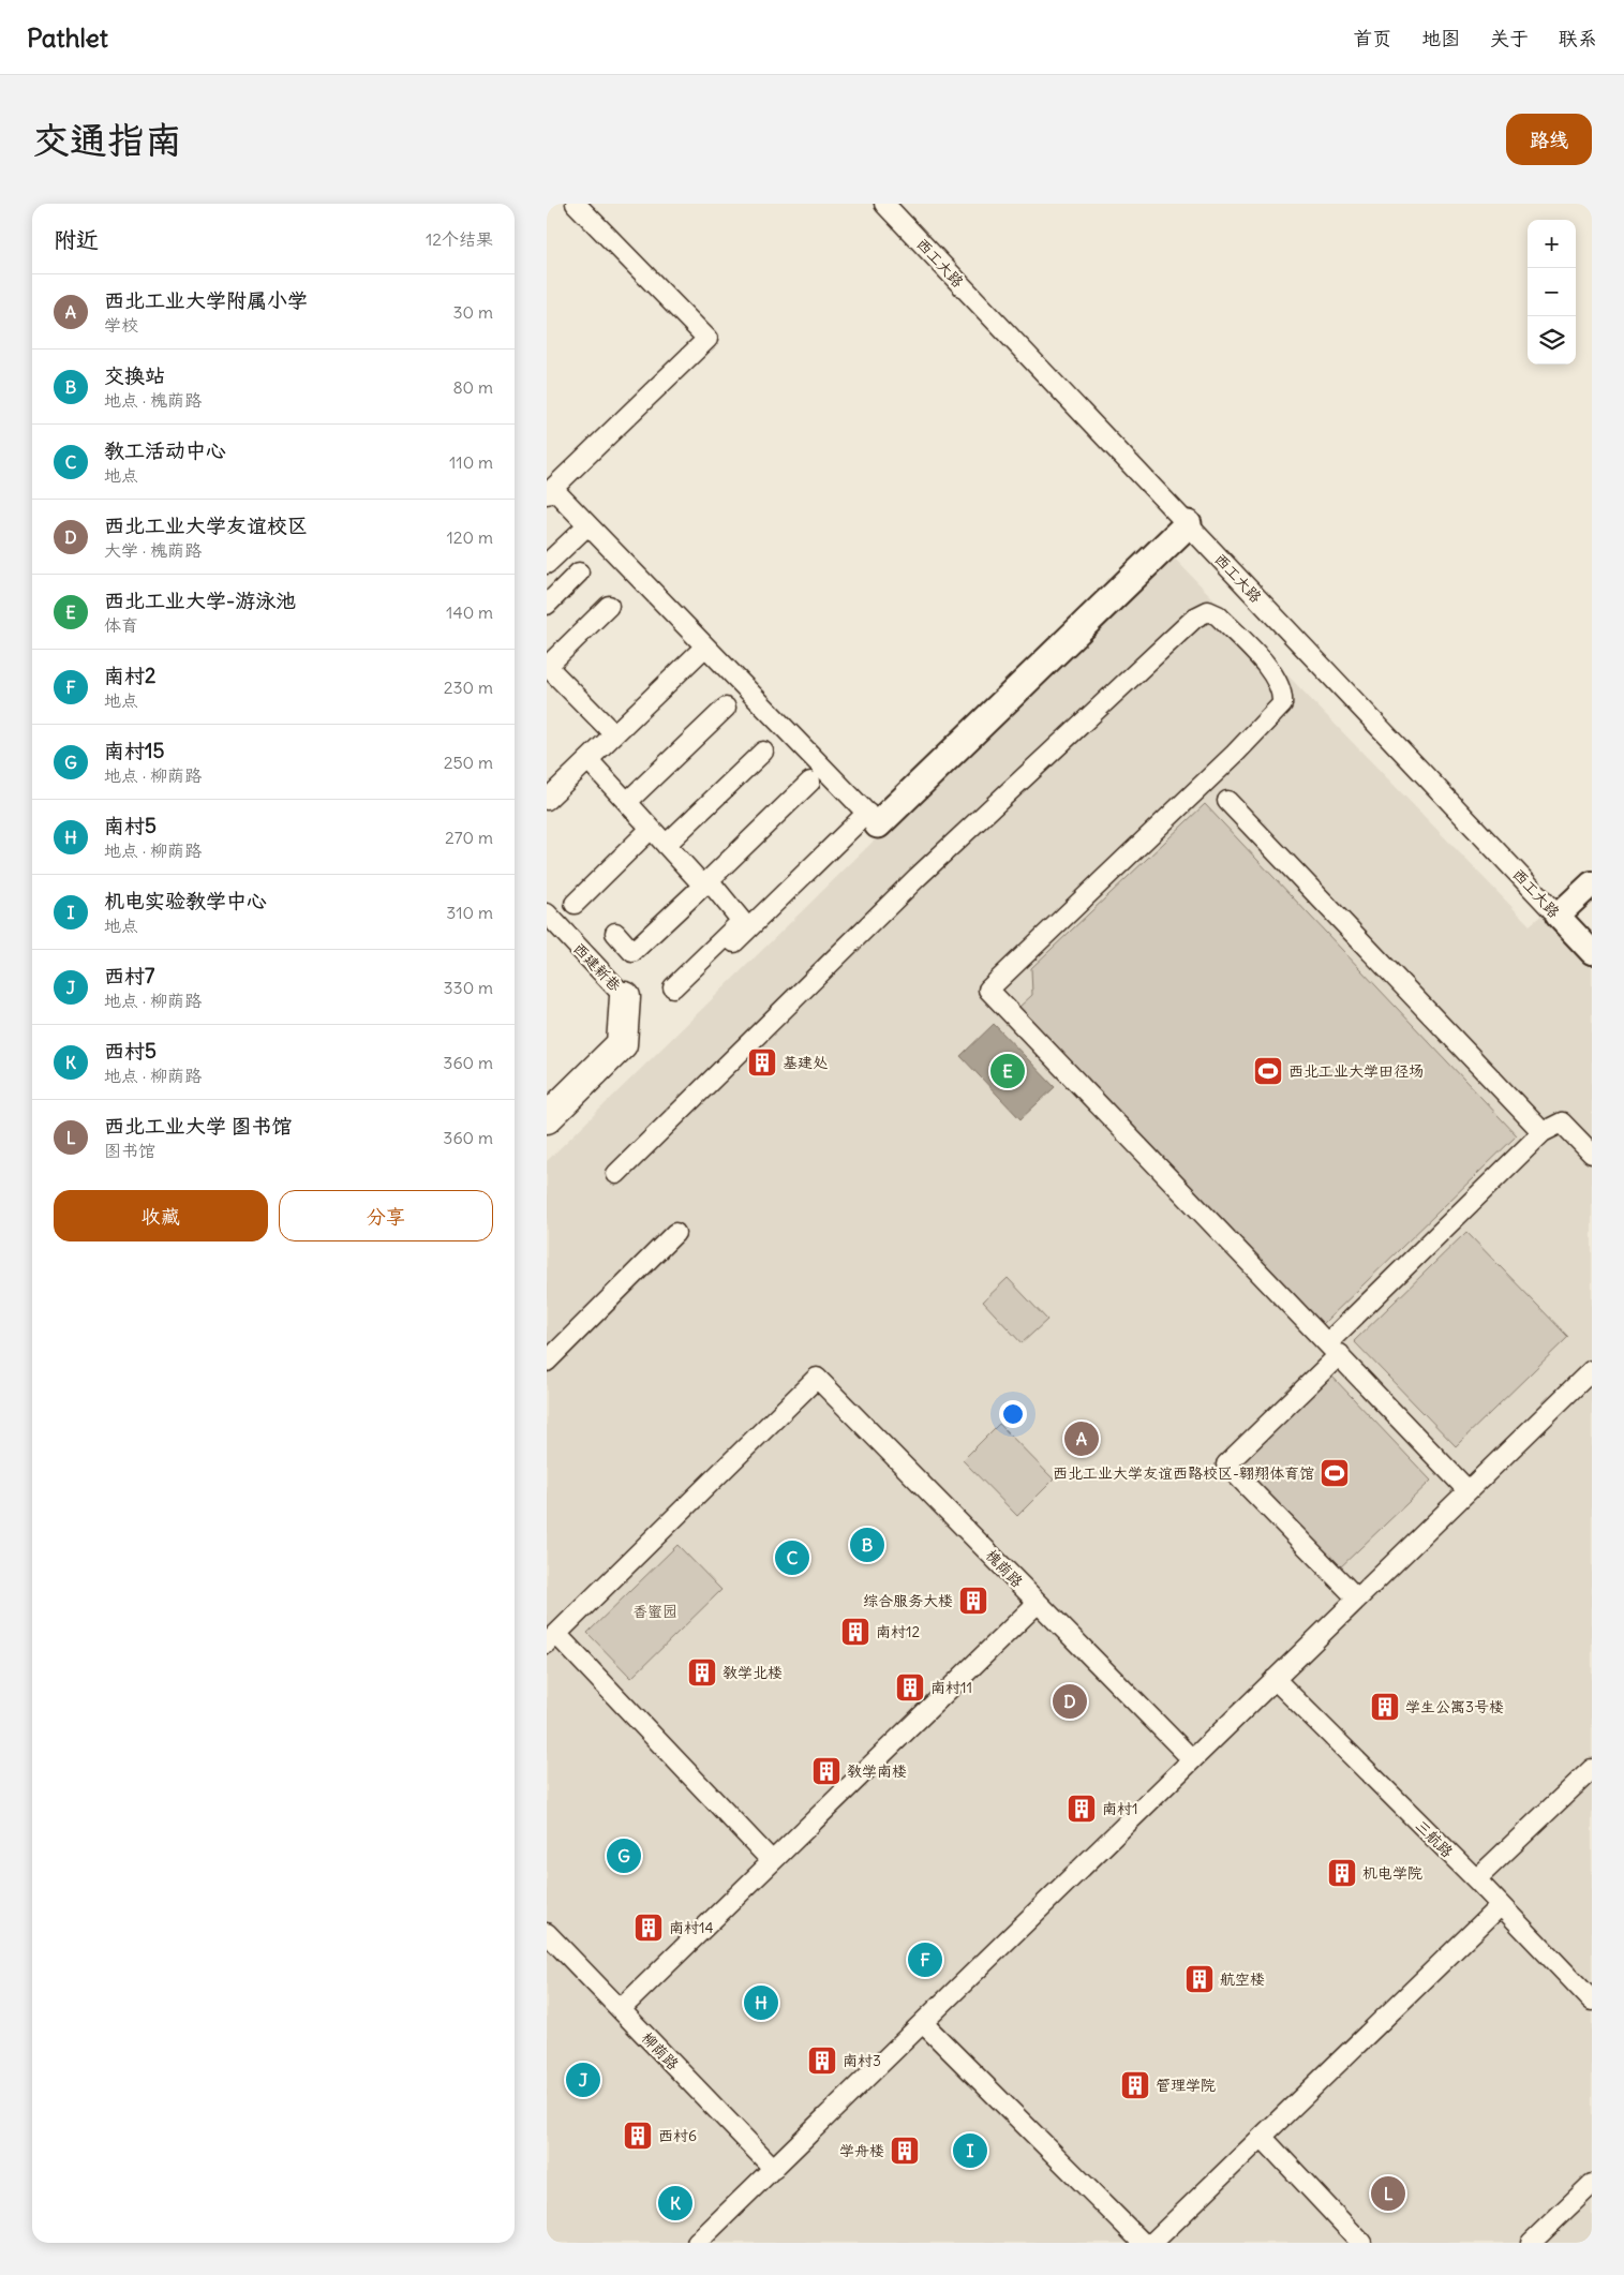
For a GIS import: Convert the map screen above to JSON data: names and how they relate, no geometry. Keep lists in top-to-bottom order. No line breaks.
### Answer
{"streets":{"street":["西工大路","西建新巷","槐荫路","三航路","柳荫路"]},"parks":["香蜜园"],"places":{"building":["基建处","综合服务大楼","南村12","教学北楼","南村11","学生公寓3号楼","教学南楼","南村1","机电学院","南村14","航空楼","南村3","管理学院","西村6","学舟楼"],"sports":["西北工业大学田径场","西北工业大学友谊西路校区-翱翔体育馆"]},"page":{"header":"Pathlet","nav":["首页","地图","关于","联系"],"buttons":["路线",["收藏","分享"]],"title":"交通指南","heading":["附近","12个结果"],"map_buttons":["+","−"],"list":[{"mark":"A","name":"西北工业大学附属小学","note":"学校","value":"30 m"},{"mark":"B","name":"交换站","note":"地点 · 槐荫路","value":"80 m"},{"mark":"C","name":"教工活动中心","note":"地点","value":"110 m"},{"mark":"D","name":"西北工业大学友谊校区","note":"大学 · 槐荫路","value":"120 m"},{"mark":"E","name":"西北工业大学-游泳池","note":"体育","value":"140 m"},{"mark":"F","name":"南村2","note":"地点","value":"230 m"},{"mark":"G","name":"南村15","note":"地点 · 柳荫路","value":"250 m"},{"mark":"H","name":"南村5","note":"地点 · 柳荫路","value":"270 m"},{"mark":"I","name":"机电实验教学中心","note":"地点","value":"310 m"},{"mark":"J","name":"西村7","note":"地点 · 柳荫路","value":"330 m"},{"mark":"K","name":"西村5","note":"地点 · 柳荫路","value":"360 m"},{"mark":"L","name":"西北工业大学 图书馆","note":"图书馆","value":"360 m"}],"pins":["E","A","B","C","D","G","F","H","J","I","L","K"]}}
